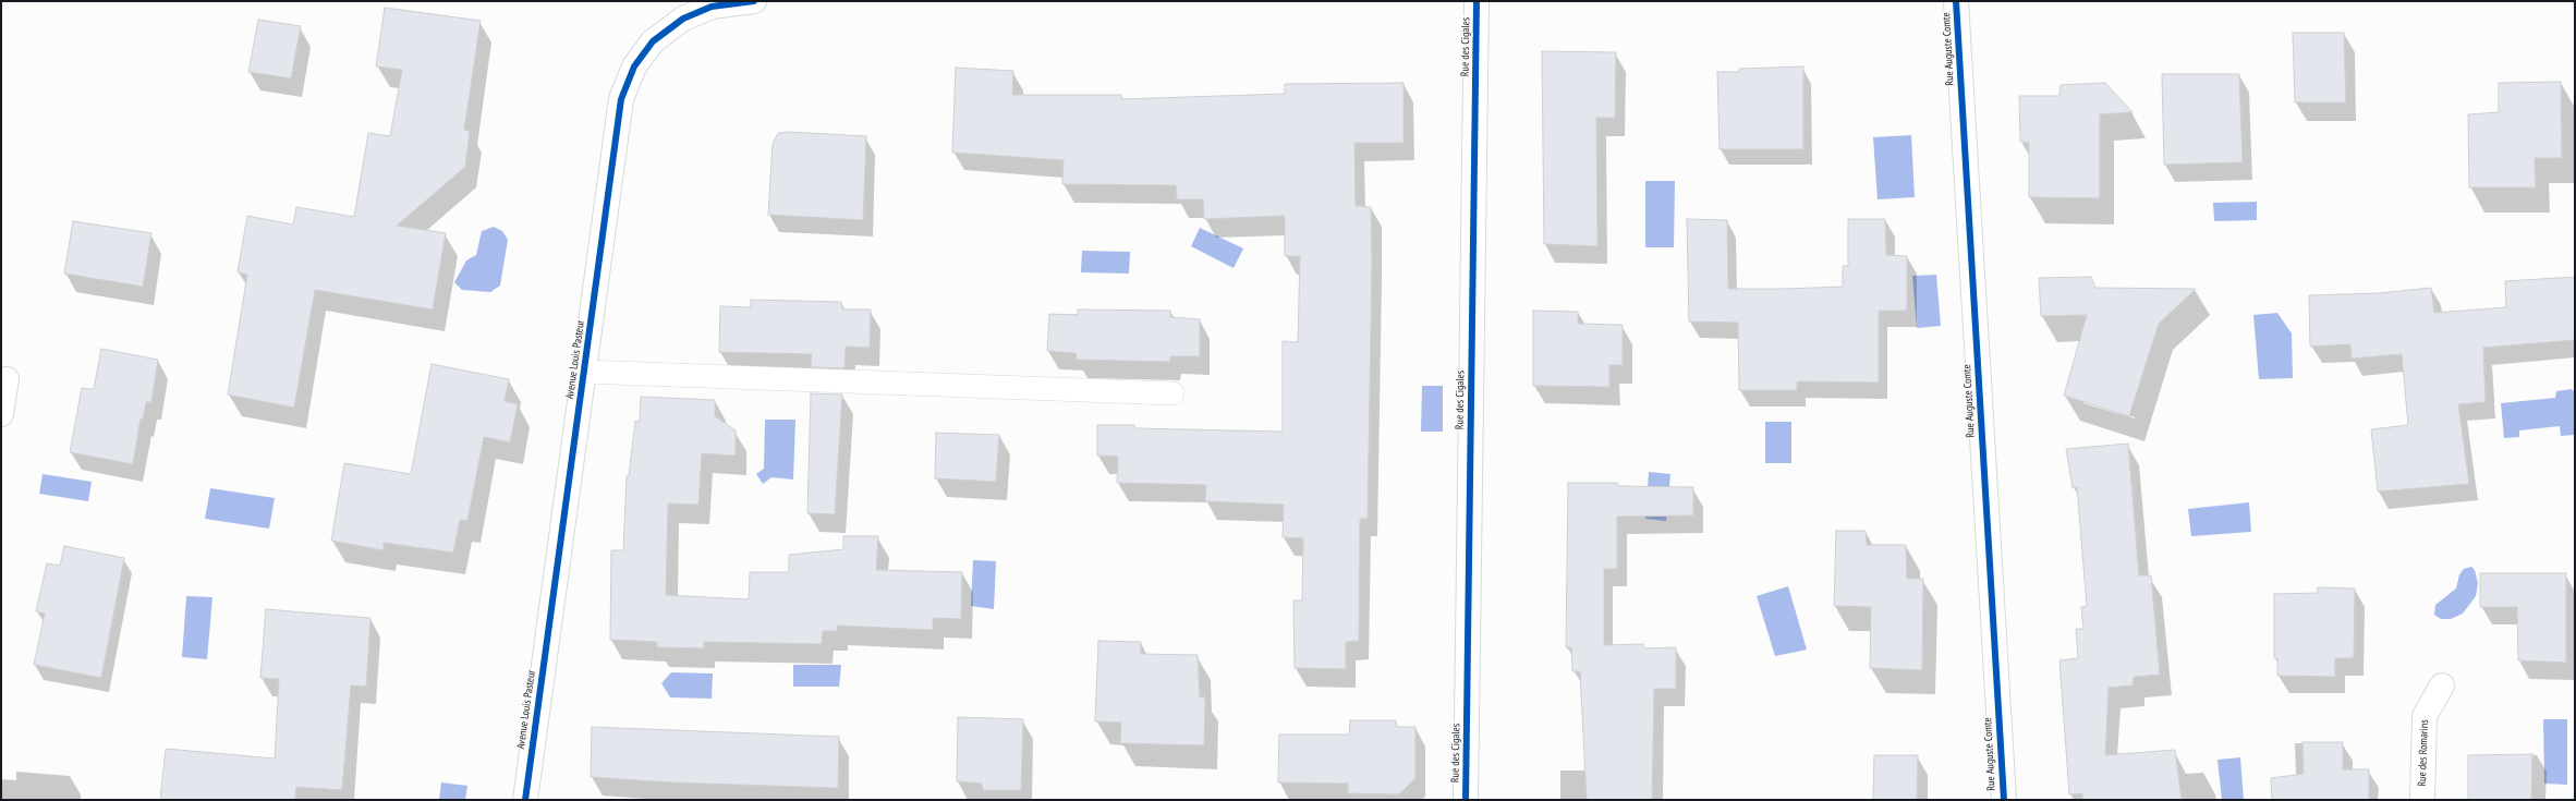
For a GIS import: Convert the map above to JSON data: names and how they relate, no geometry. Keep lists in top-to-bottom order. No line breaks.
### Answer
{"streets":{"street":["Rue des Cigales","Rue Auguste Comte","Avenue Louis Pasteur","Rue des Romarins"]}}
